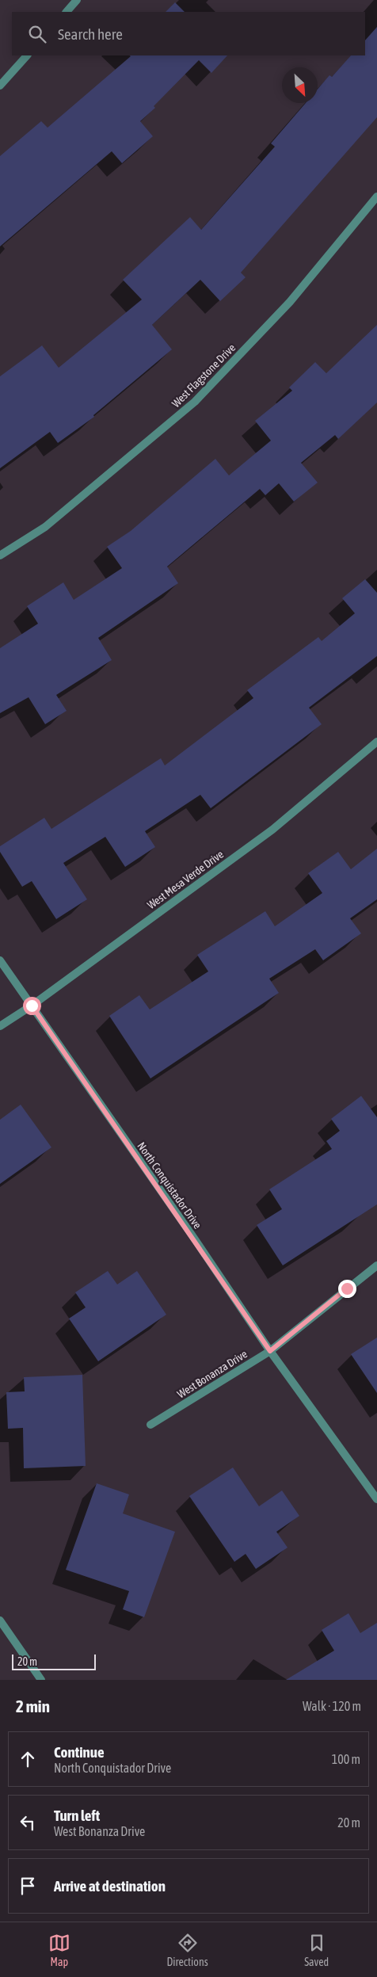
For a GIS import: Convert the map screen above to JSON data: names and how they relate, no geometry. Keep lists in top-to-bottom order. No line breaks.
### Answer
{"streets":{"street":["West Flagstone Drive","West Mesa Verde Drive","North Conquistador Drive","West Bonanza Drive"]},"crossings":[["West Mesa Verde Drive","North Conquistador Drive"],["North Conquistador Drive","West Bonanza Drive"]],"scale_bar":"20 m","north":"bottom right","page":{"search":"Search here","scale":"20 m","heading":["2 min","Walk · 120 m"],"list":[["Continue","North Conquistador Drive","100 m"],["Turn left","West Bonanza Drive","20 m"],"Arrive at destination"],"nav":["Map","Directions","Saved"]}}
